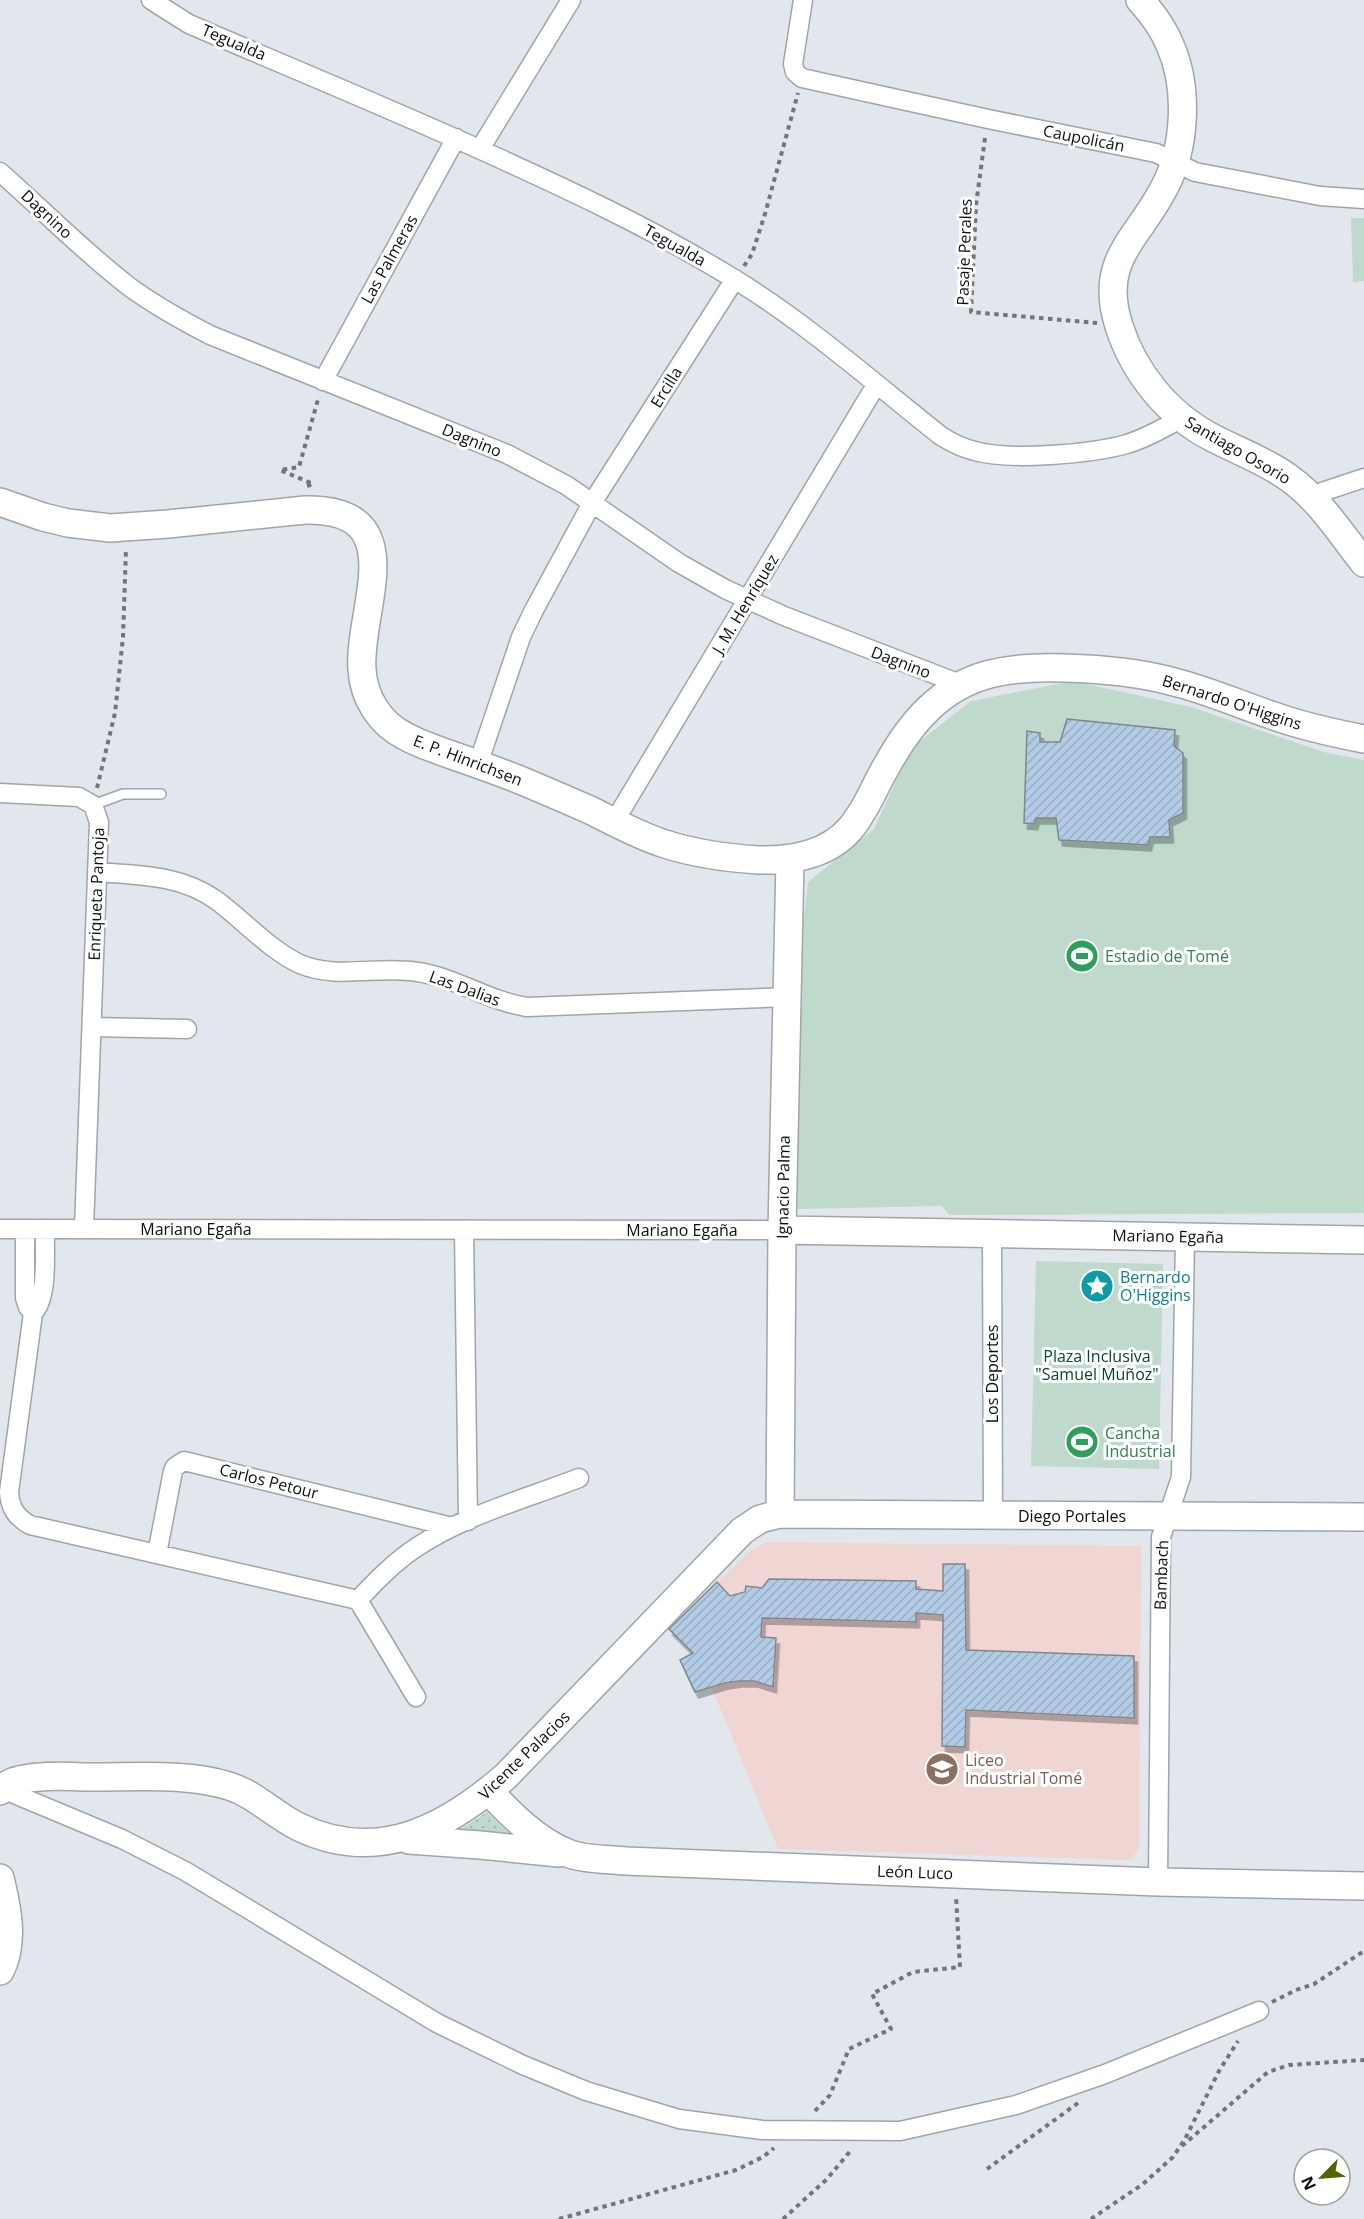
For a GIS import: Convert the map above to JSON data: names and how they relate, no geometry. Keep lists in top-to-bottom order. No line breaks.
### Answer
{"streets":{"main road":["Santiago Osorio","Bernardo O'Higgins","E. P. Hinrichsen","Ignacio Palma","Mariano Egaña","Diego Portales","Vicente Palacios","León Luco"],"street":["Tegualda","Caupolicán","Dagnino","Las Palmeras","Ercilla","J. M. Henríquez","Enriqueta Pantoja","Las Dalias","Los Deportes","Carlos Petour","Bambach"],"path":["Pasaje Perales"]},"crossings":[["Tegualda","Las Palmeras"],["Tegualda","Ercilla"],["Tegualda","Santiago Osorio"],["Tegualda","J. M. Henríquez"],["Caupolicán","Pasaje Perales"],["Caupolicán","Santiago Osorio"],["Dagnino","Las Palmeras"],["Dagnino","Ercilla"],["Dagnino","J. M. Henríquez"],["Dagnino","Bernardo O'Higgins"],["Pasaje Perales","Santiago Osorio"],["Ercilla","E. P. Hinrichsen"],["J. M. Henríquez","E. P. Hinrichsen"],["Bernardo O'Higgins","E. P. Hinrichsen"],["Bernardo O'Higgins","Ignacio Palma"],["E. P. Hinrichsen","Enriqueta Pantoja"],["E. P. Hinrichsen","Ignacio Palma"],["Enriqueta Pantoja","Las Dalias"],["Enriqueta Pantoja","Mariano Egaña"],["Las Dalias","Ignacio Palma"],["Ignacio Palma","Mariano Egaña"],["Ignacio Palma","Diego Portales"],["Ignacio Palma","Vicente Palacios"],["Mariano Egaña","Los Deportes"],["Mariano Egaña","Bambach"],["Los Deportes","Diego Portales"],["Diego Portales","Bambach"],["Diego Portales","Vicente Palacios"],["Bambach","León Luco"],["Vicente Palacios","León Luco"]],"parks":["Plaza Inclusiva \"Samuel Muñoz\""],"places":{"sports":["Estadio de Tomé","Cancha Industrial"],"place":["Bernardo O'Higgins"],"school or university":["Liceo Industrial Tomé"]},"north":"bottom left"}
